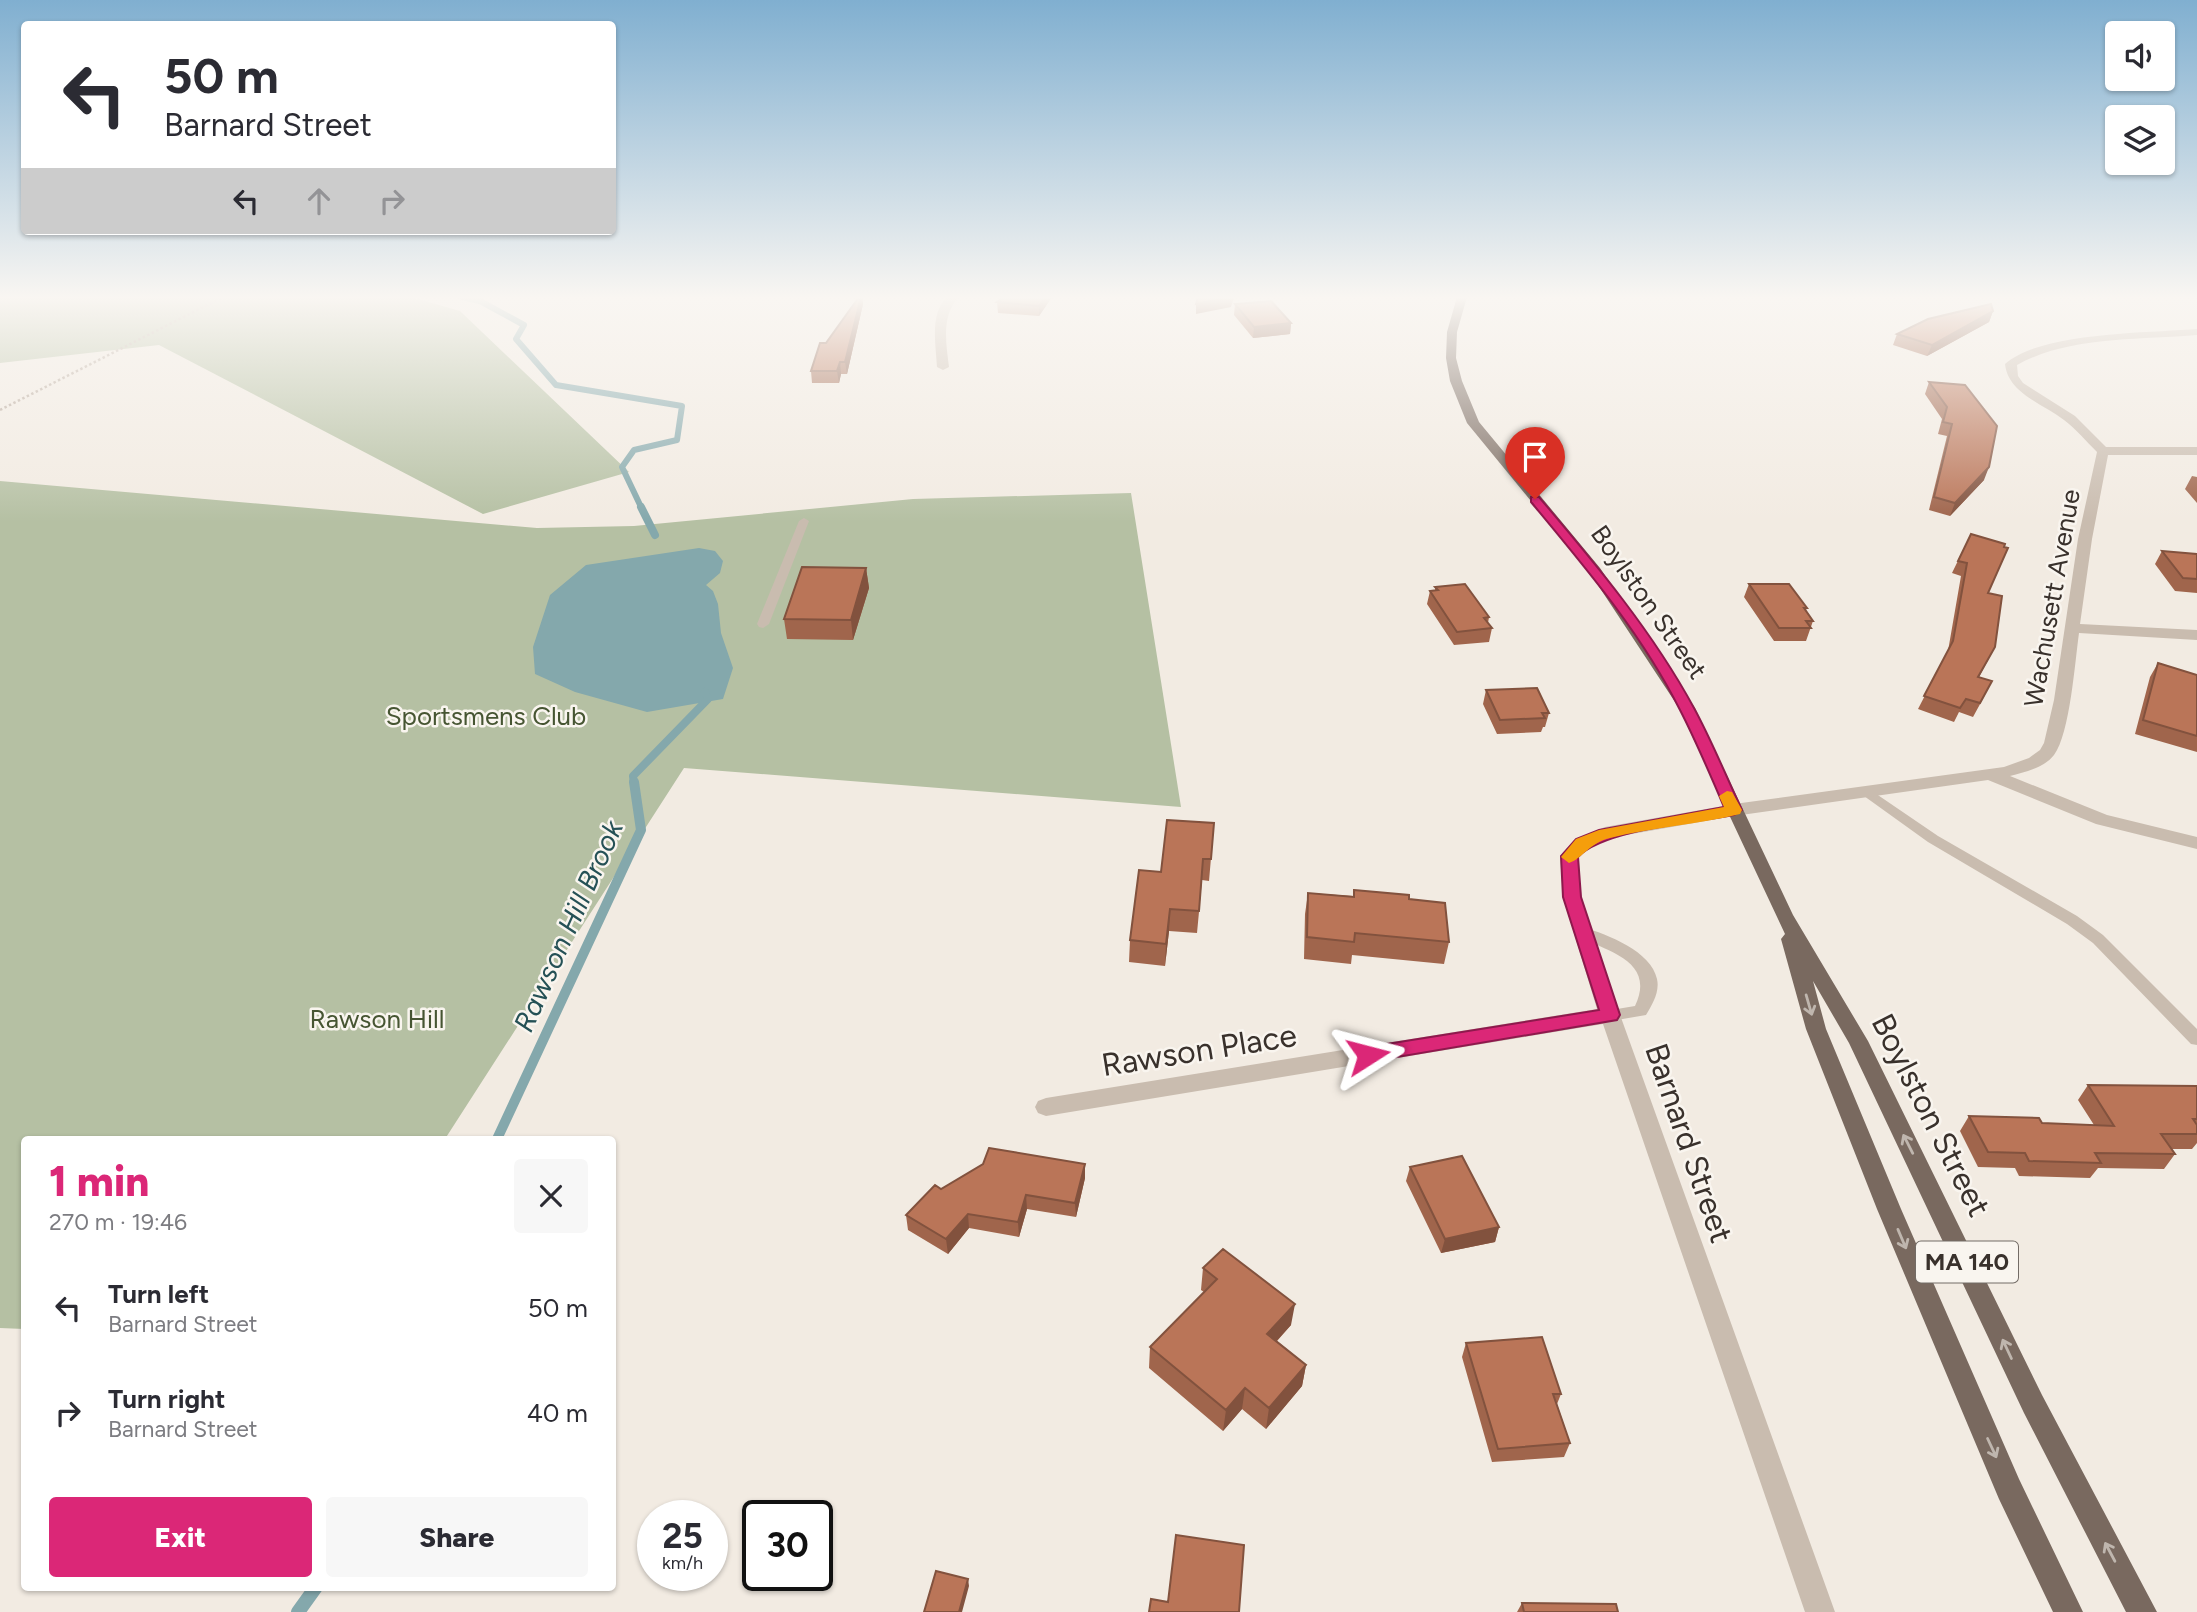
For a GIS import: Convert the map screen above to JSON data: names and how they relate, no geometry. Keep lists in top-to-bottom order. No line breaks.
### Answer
{"streets":{"main road":["Boylston Street","MA 140"],"street":["Wachusett Avenue","Rawson Place","Barnard Street"]},"crossings":[["Wachusett Avenue","Boylston Street"],["Wachusett Avenue","Barnard Street"],["Boylston Street","Barnard Street"],["Rawson Place","Barnard Street"]],"water":["Rawson Hill Brook"],"parks":["Sportsmens Club","Rawson Hill"],"page":{"turn":["50 m","Barnard Street"],"heading":["1 min","270 m · 19:46"],"list":[{"name":"Turn left","note":"Barnard Street","value":"50 m"},{"name":"Turn right","note":"Barnard Street","value":"40 m"}],"buttons":["Exit","Share"],"speed":"25 km/h","limit":"30"}}
